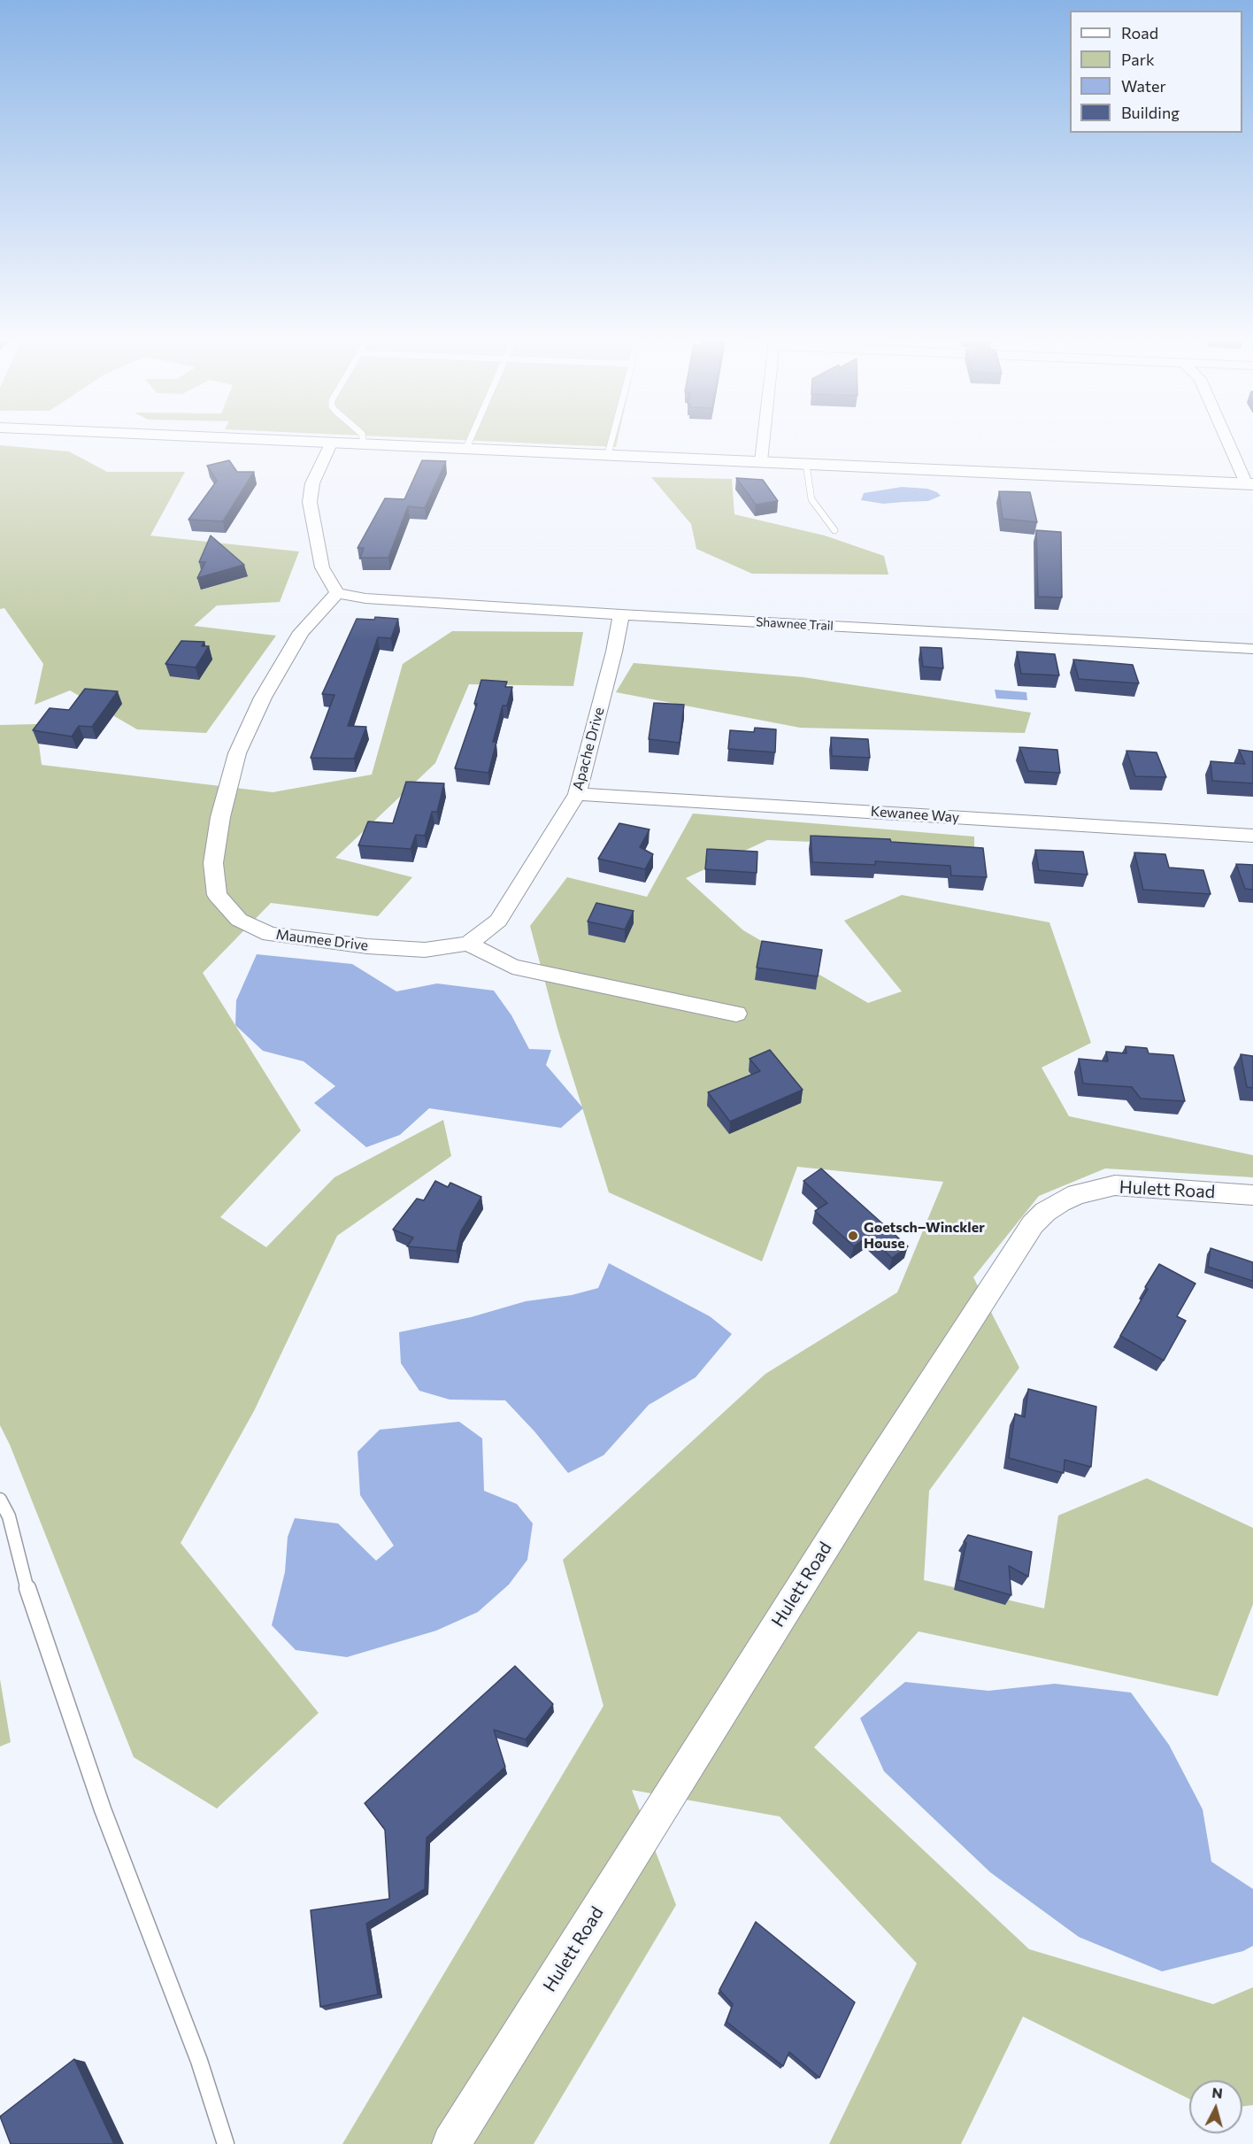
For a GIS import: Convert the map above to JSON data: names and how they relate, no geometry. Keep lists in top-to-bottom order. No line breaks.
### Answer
{"streets":{"street":["Shawnee Trail","Apache Drive","Kewanee Way","Maumee Drive","Hulett Road"]},"crossings":[["Shawnee Trail","Apache Drive"],["Shawnee Trail","Maumee Drive"],["Apache Drive","Kewanee Way"],["Apache Drive","Maumee Drive"]],"places":["Goetsch–Winckler House"],"legend":["Road","Park","Water","Building"],"north":"top"}
